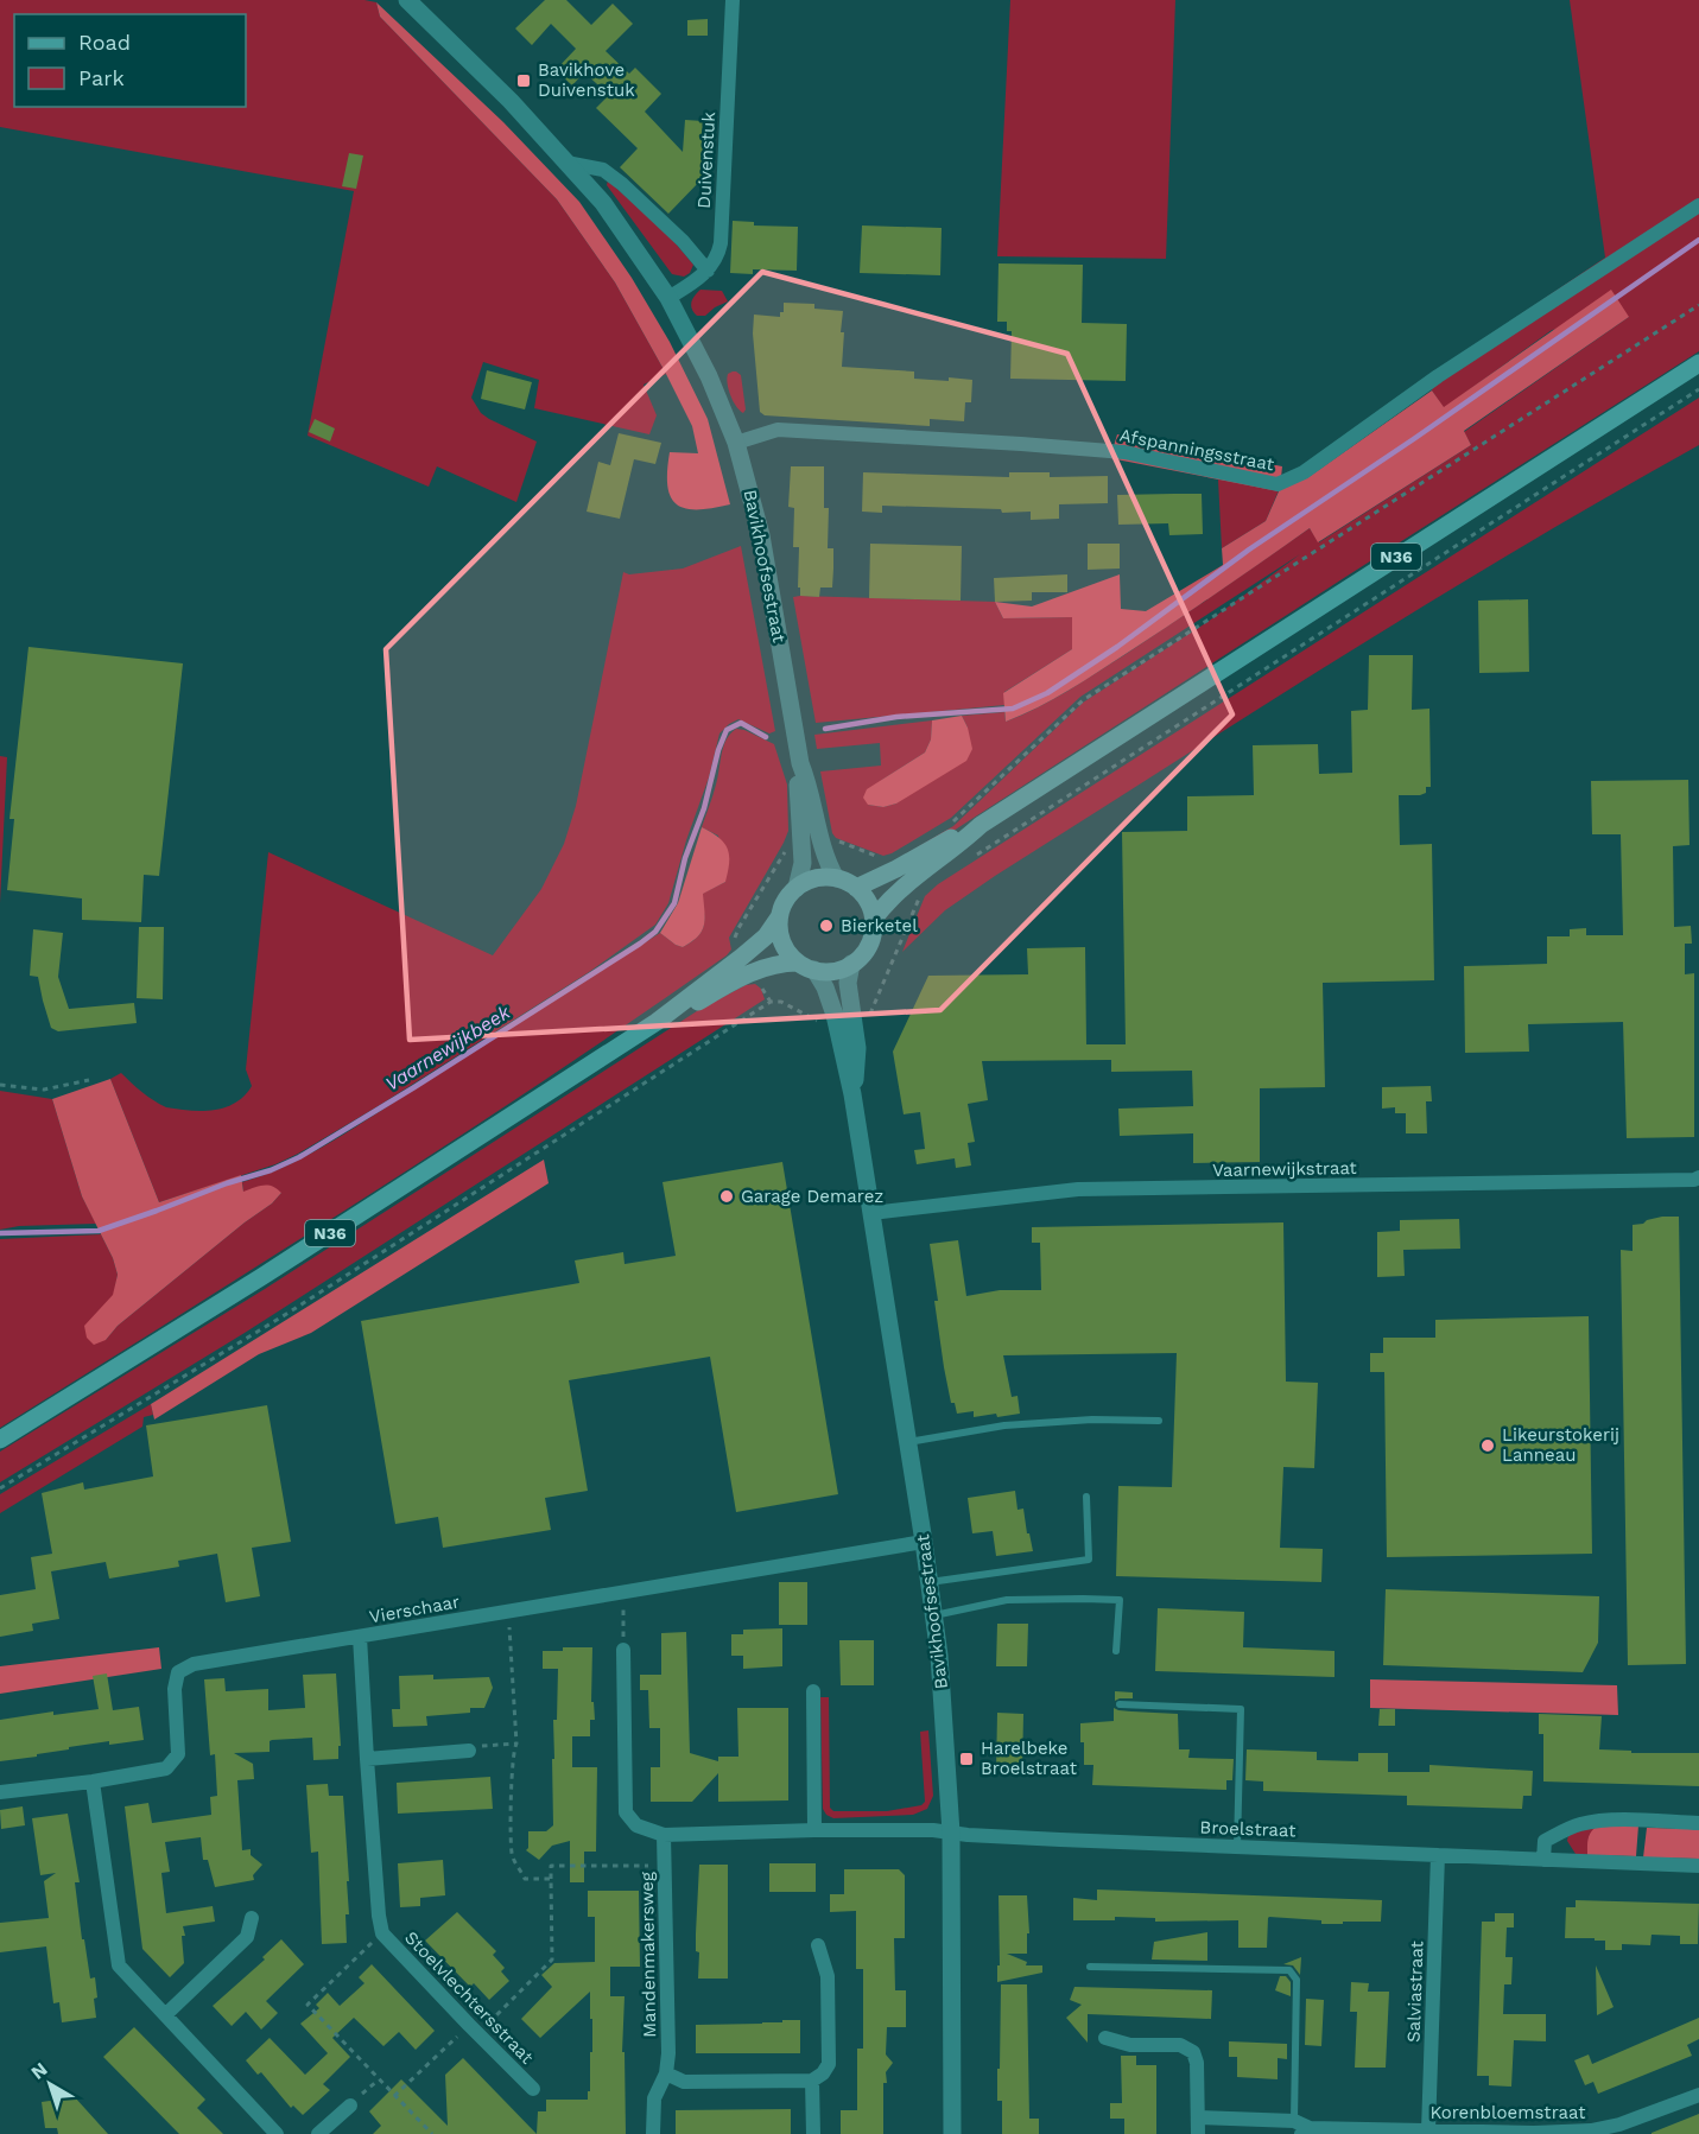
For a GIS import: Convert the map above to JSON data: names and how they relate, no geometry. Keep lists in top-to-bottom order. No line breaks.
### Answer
{"streets":{"main road":["N36"],"street":["Duivenstuk","Afspanningsstraat","Bavikhoofsestraat","Vaarnewijkstraat","Vierschaar","Broelstraat","Mandenmakersweg","Salviastraat","Stoelvlechtersstraat","Korenbloemstraat"]},"crossings":[["Afspanningsstraat","Bavikhoofsestraat"],["N36","Bavikhoofsestraat"],["Bavikhoofsestraat","Vaarnewijkstraat"],["Bavikhoofsestraat","Vierschaar"],["Bavikhoofsestraat","Broelstraat"],["Vierschaar","Stoelvlechtersstraat"],["Broelstraat","Salviastraat"],["Salviastraat","Korenbloemstraat"]],"water":["Vaarnewijkbeek"],"places":{"transit":["Bavikhove Duivenstuk","Harelbeke Broelstraat"],"other":["Bierketel","Garage Demarez","Likeurstokerij Lanneau"]},"legend":["Road","Park"],"north":"top left"}
